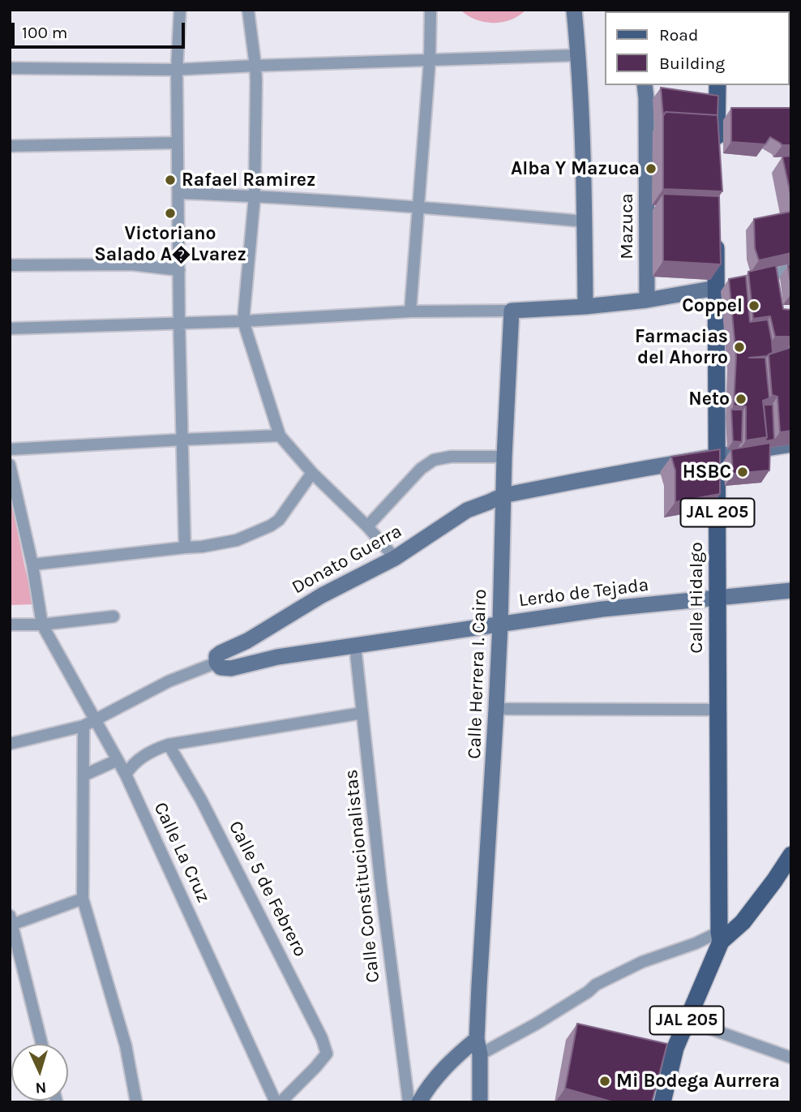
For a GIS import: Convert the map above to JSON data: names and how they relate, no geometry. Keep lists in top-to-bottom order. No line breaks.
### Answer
{"streets":{"main road":["Mazuca","JAL 205","Donato Guerra","Lerdo de Tejada","Calle Hidalgo","Calle Herrera I. Cairo"],"street":["Calle La Cruz","Calle Constitucionalistas","Calle 5 de Febrero"]},"crossings":[["JAL 205","Calle Hidalgo"],["Donato Guerra","Lerdo de Tejada"],["Donato Guerra","Calle Hidalgo"],["Donato Guerra","Calle Herrera I. Cairo"],["Lerdo de Tejada","Calle Hidalgo"],["Lerdo de Tejada","Calle Herrera I. Cairo"],["Lerdo de Tejada","Calle Constitucionalistas"]],"places":["Alba Y Mazuca","Rafael Ramirez","Victoriano Salado A�Lvarez","Coppel","Farmacias del Ahorro","Neto","HSBC","Mi Bodega Aurrera"],"legend":["Road","Building"],"scale_bar":"100 m","north":"bottom"}
